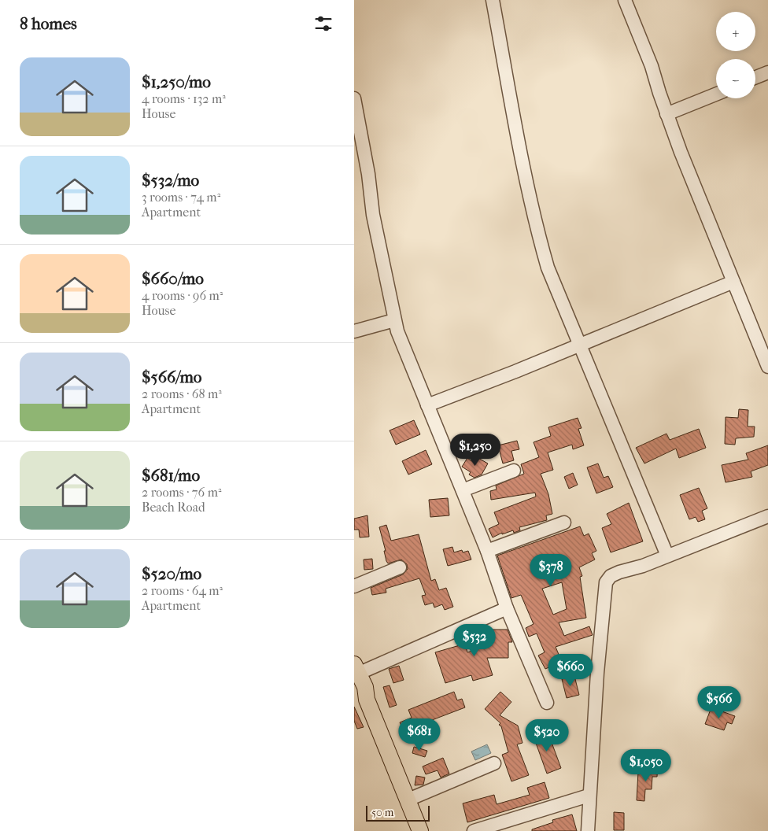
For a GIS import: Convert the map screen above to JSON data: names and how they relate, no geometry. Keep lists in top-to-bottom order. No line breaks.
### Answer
{"scale_bar":"50 m","page":{"heading":"8 homes","map_buttons":["+","−"],"list":[{"name":"$1,250/mo","note":"4 rooms · 132 m² · House"},{"name":"$532/mo","note":"3 rooms · 74 m² · Apartment"},{"name":"$660/mo","note":"4 rooms · 96 m² · House"},{"name":"$566/mo","note":"2 rooms · 68 m² · Apartment"},{"name":"$681/mo","note":"2 rooms · 76 m² · Beach Road"},{"name":"$520/mo","note":"2 rooms · 64 m² · Apartment"}],"price":["$1,250","$378","$532","$660","$566","$681","$520","$1,050"],"scale":"50 m"}}
